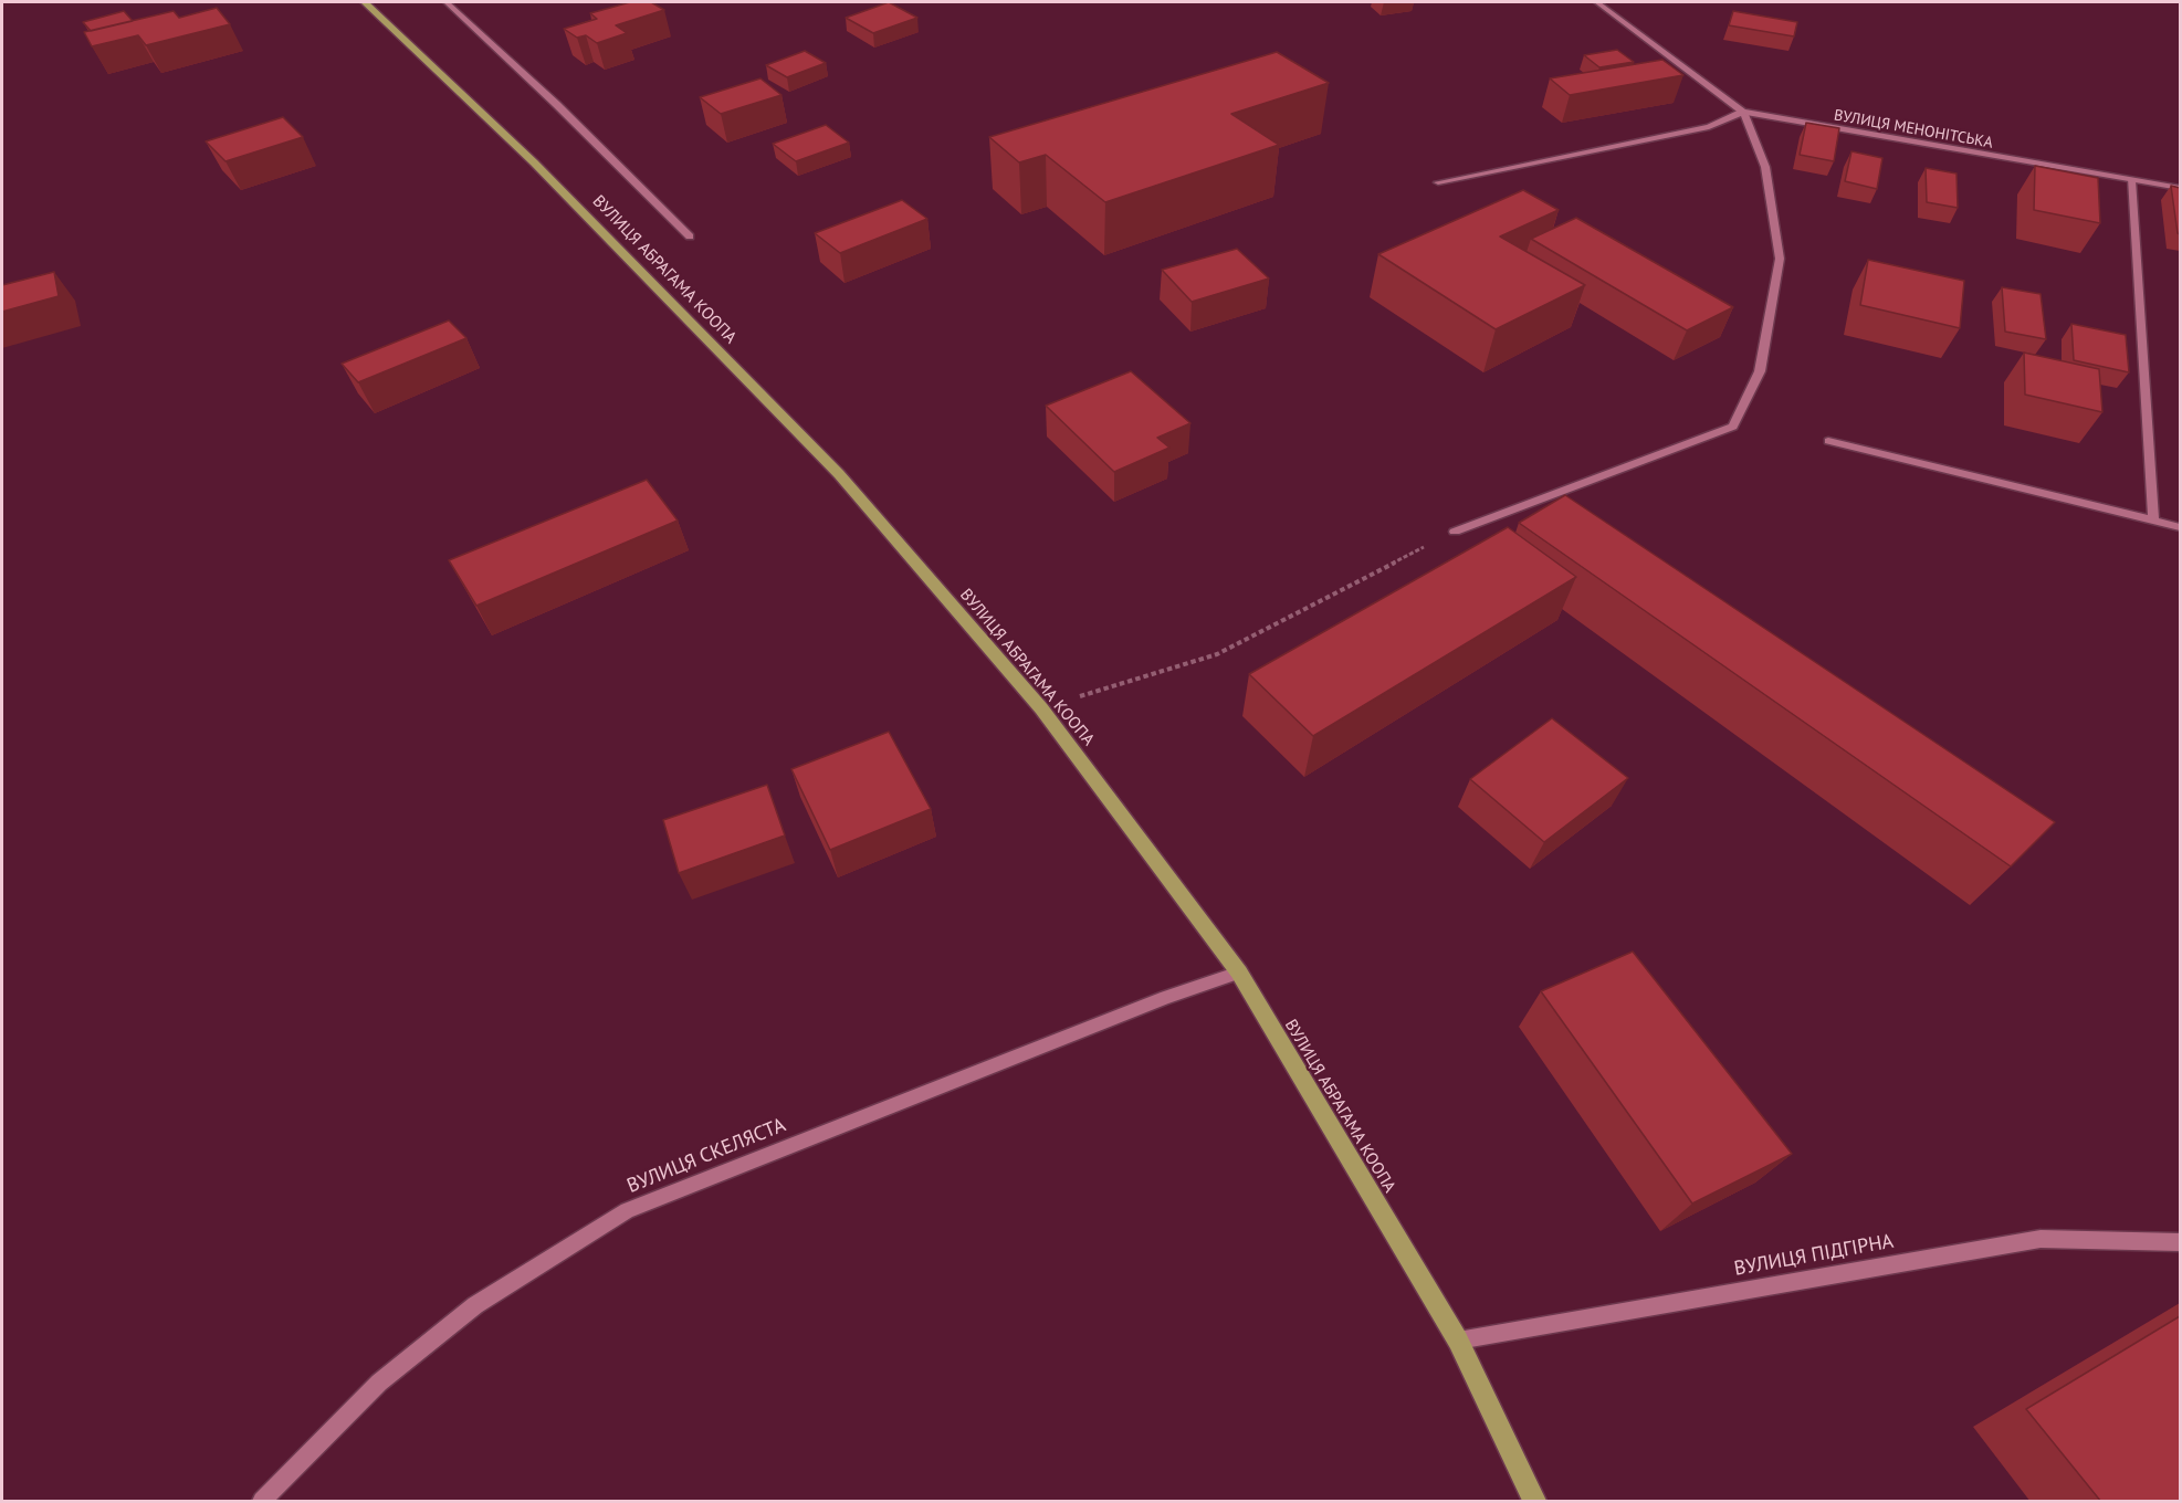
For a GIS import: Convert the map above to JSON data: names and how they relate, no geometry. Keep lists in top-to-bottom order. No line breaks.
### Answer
{"streets":{"main road":["ВУЛИЦЯ АБРАГАМА КООПА"],"street":["ВУЛИЦЯ МЕНОНІТСЬКА","ВУЛИЦЯ СКЕЛЯСТА","ВУЛИЦЯ ПІДГІРНА"]},"crossings":[["ВУЛИЦЯ АБРАГАМА КООПА","ВУЛИЦЯ СКЕЛЯСТА"],["ВУЛИЦЯ АБРАГАМА КООПА","ВУЛИЦЯ ПІДГІРНА"]]}
